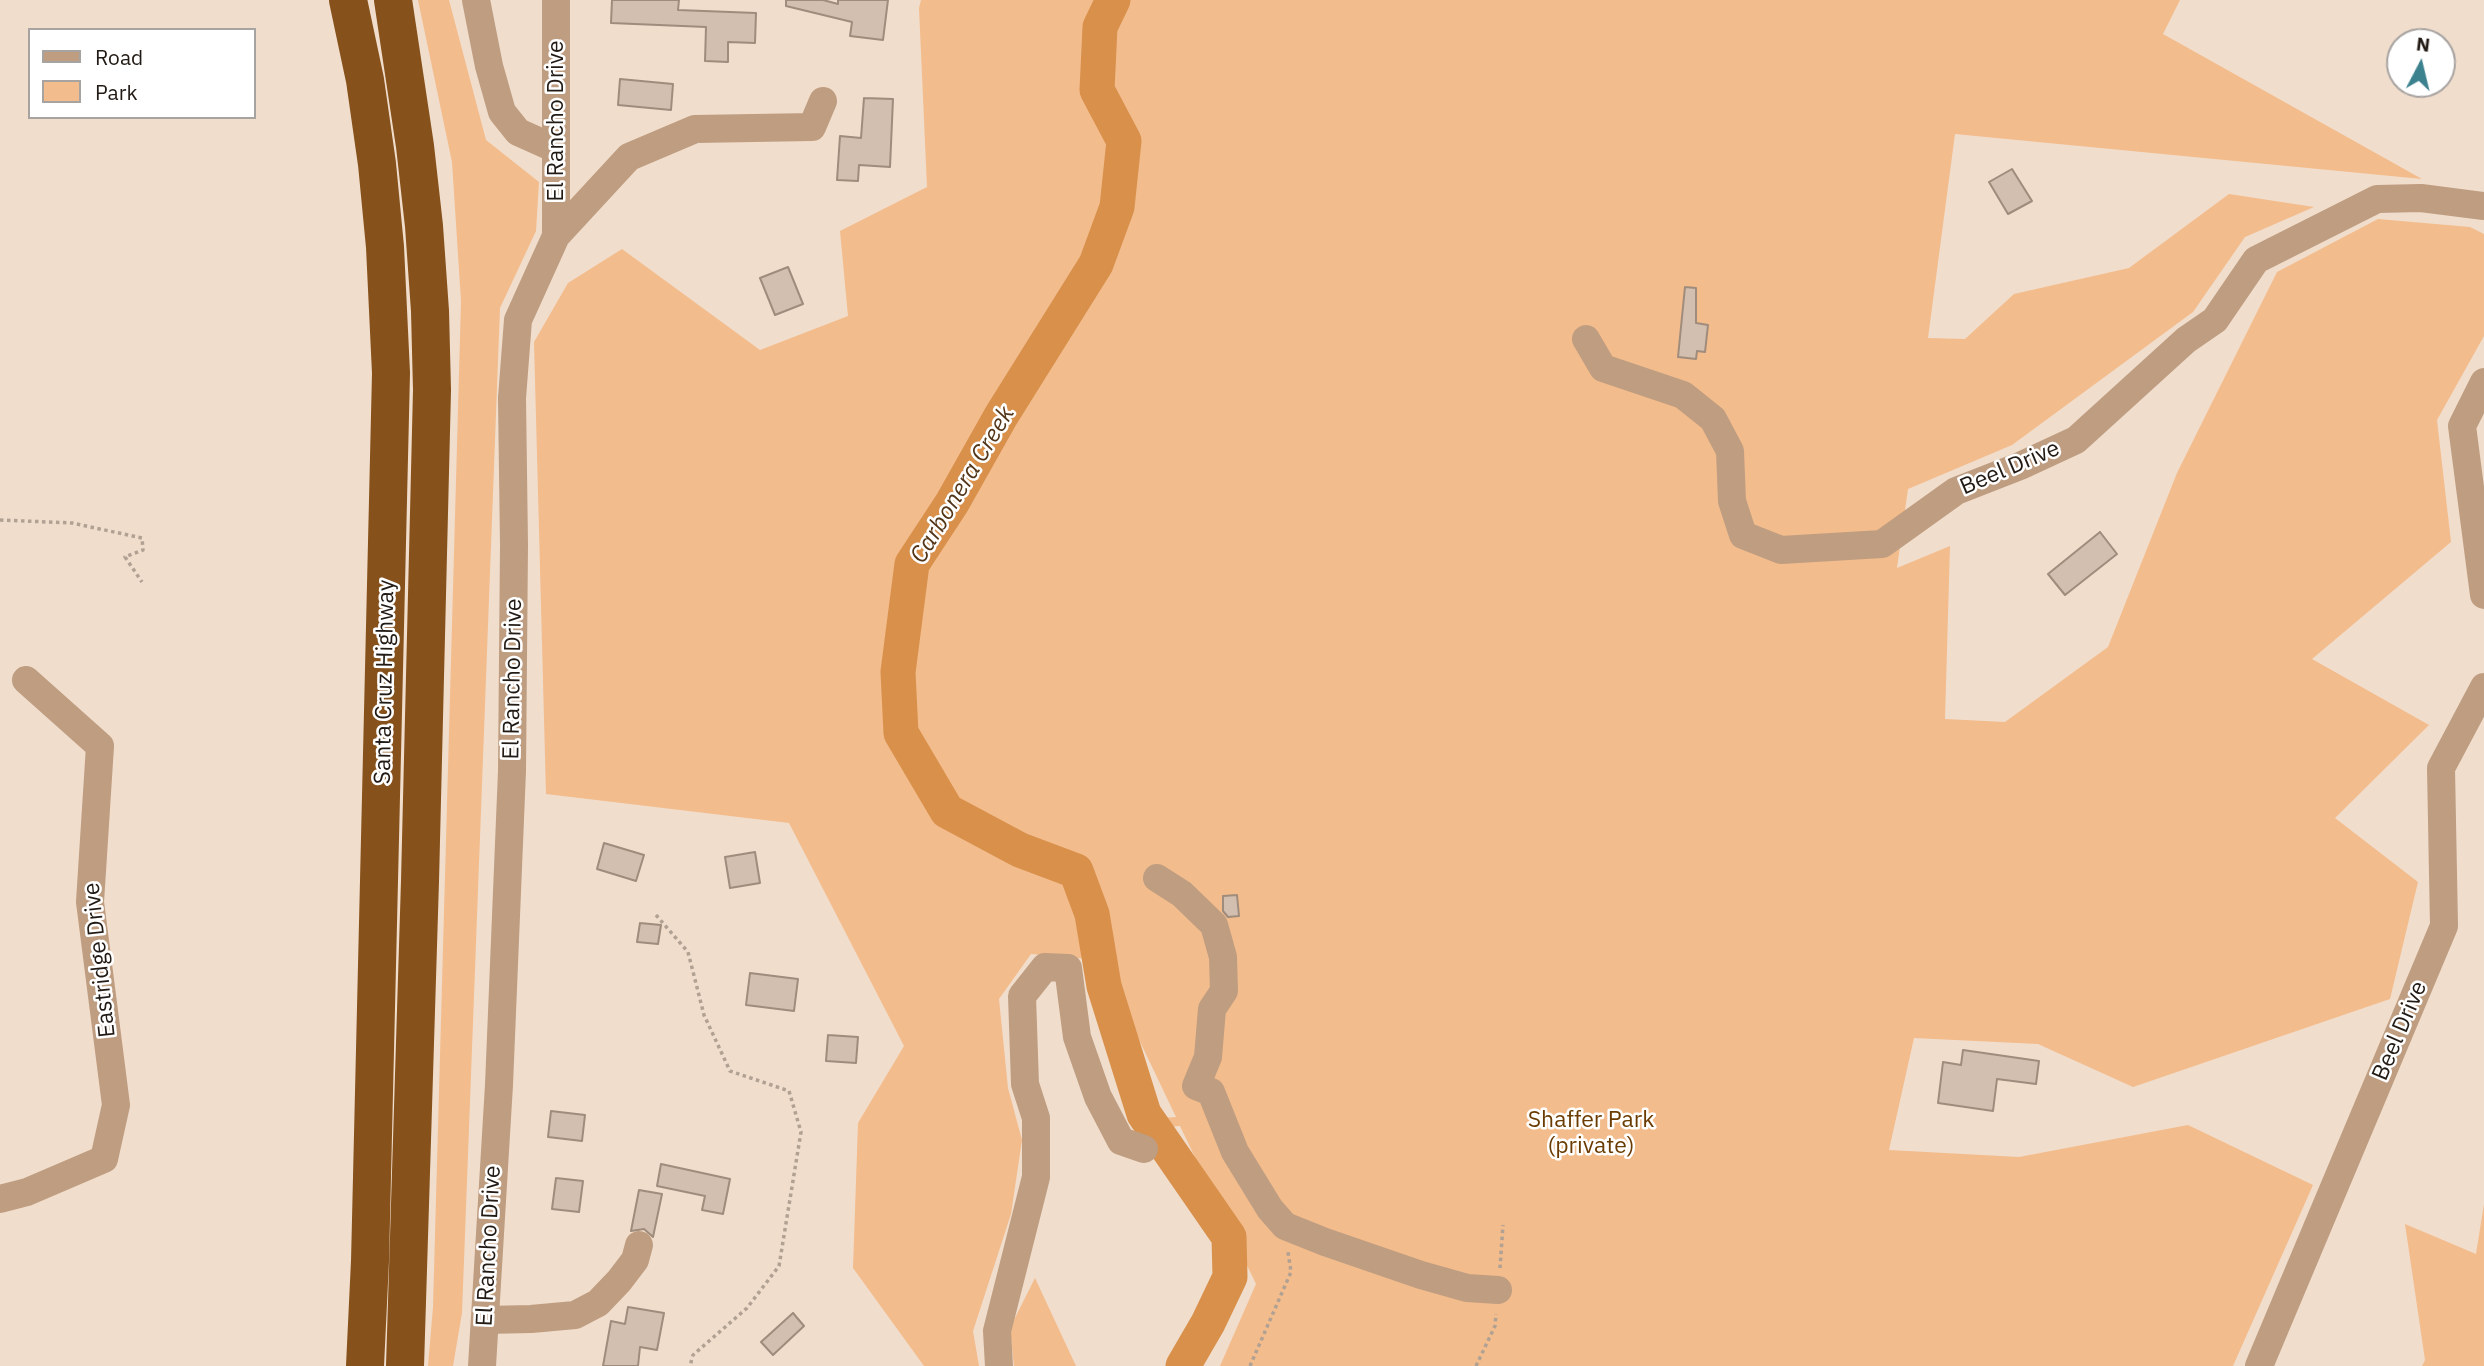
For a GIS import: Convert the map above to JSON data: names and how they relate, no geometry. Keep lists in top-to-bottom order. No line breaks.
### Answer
{"streets":{"highway":["Santa Cruz Highway"],"street":["El Rancho Drive","Beel Drive","Eastridge Drive"]},"water":["Carbonera Creek"],"parks":["Shaffer Park (private)"],"legend":["Road","Park"],"north":"top"}
